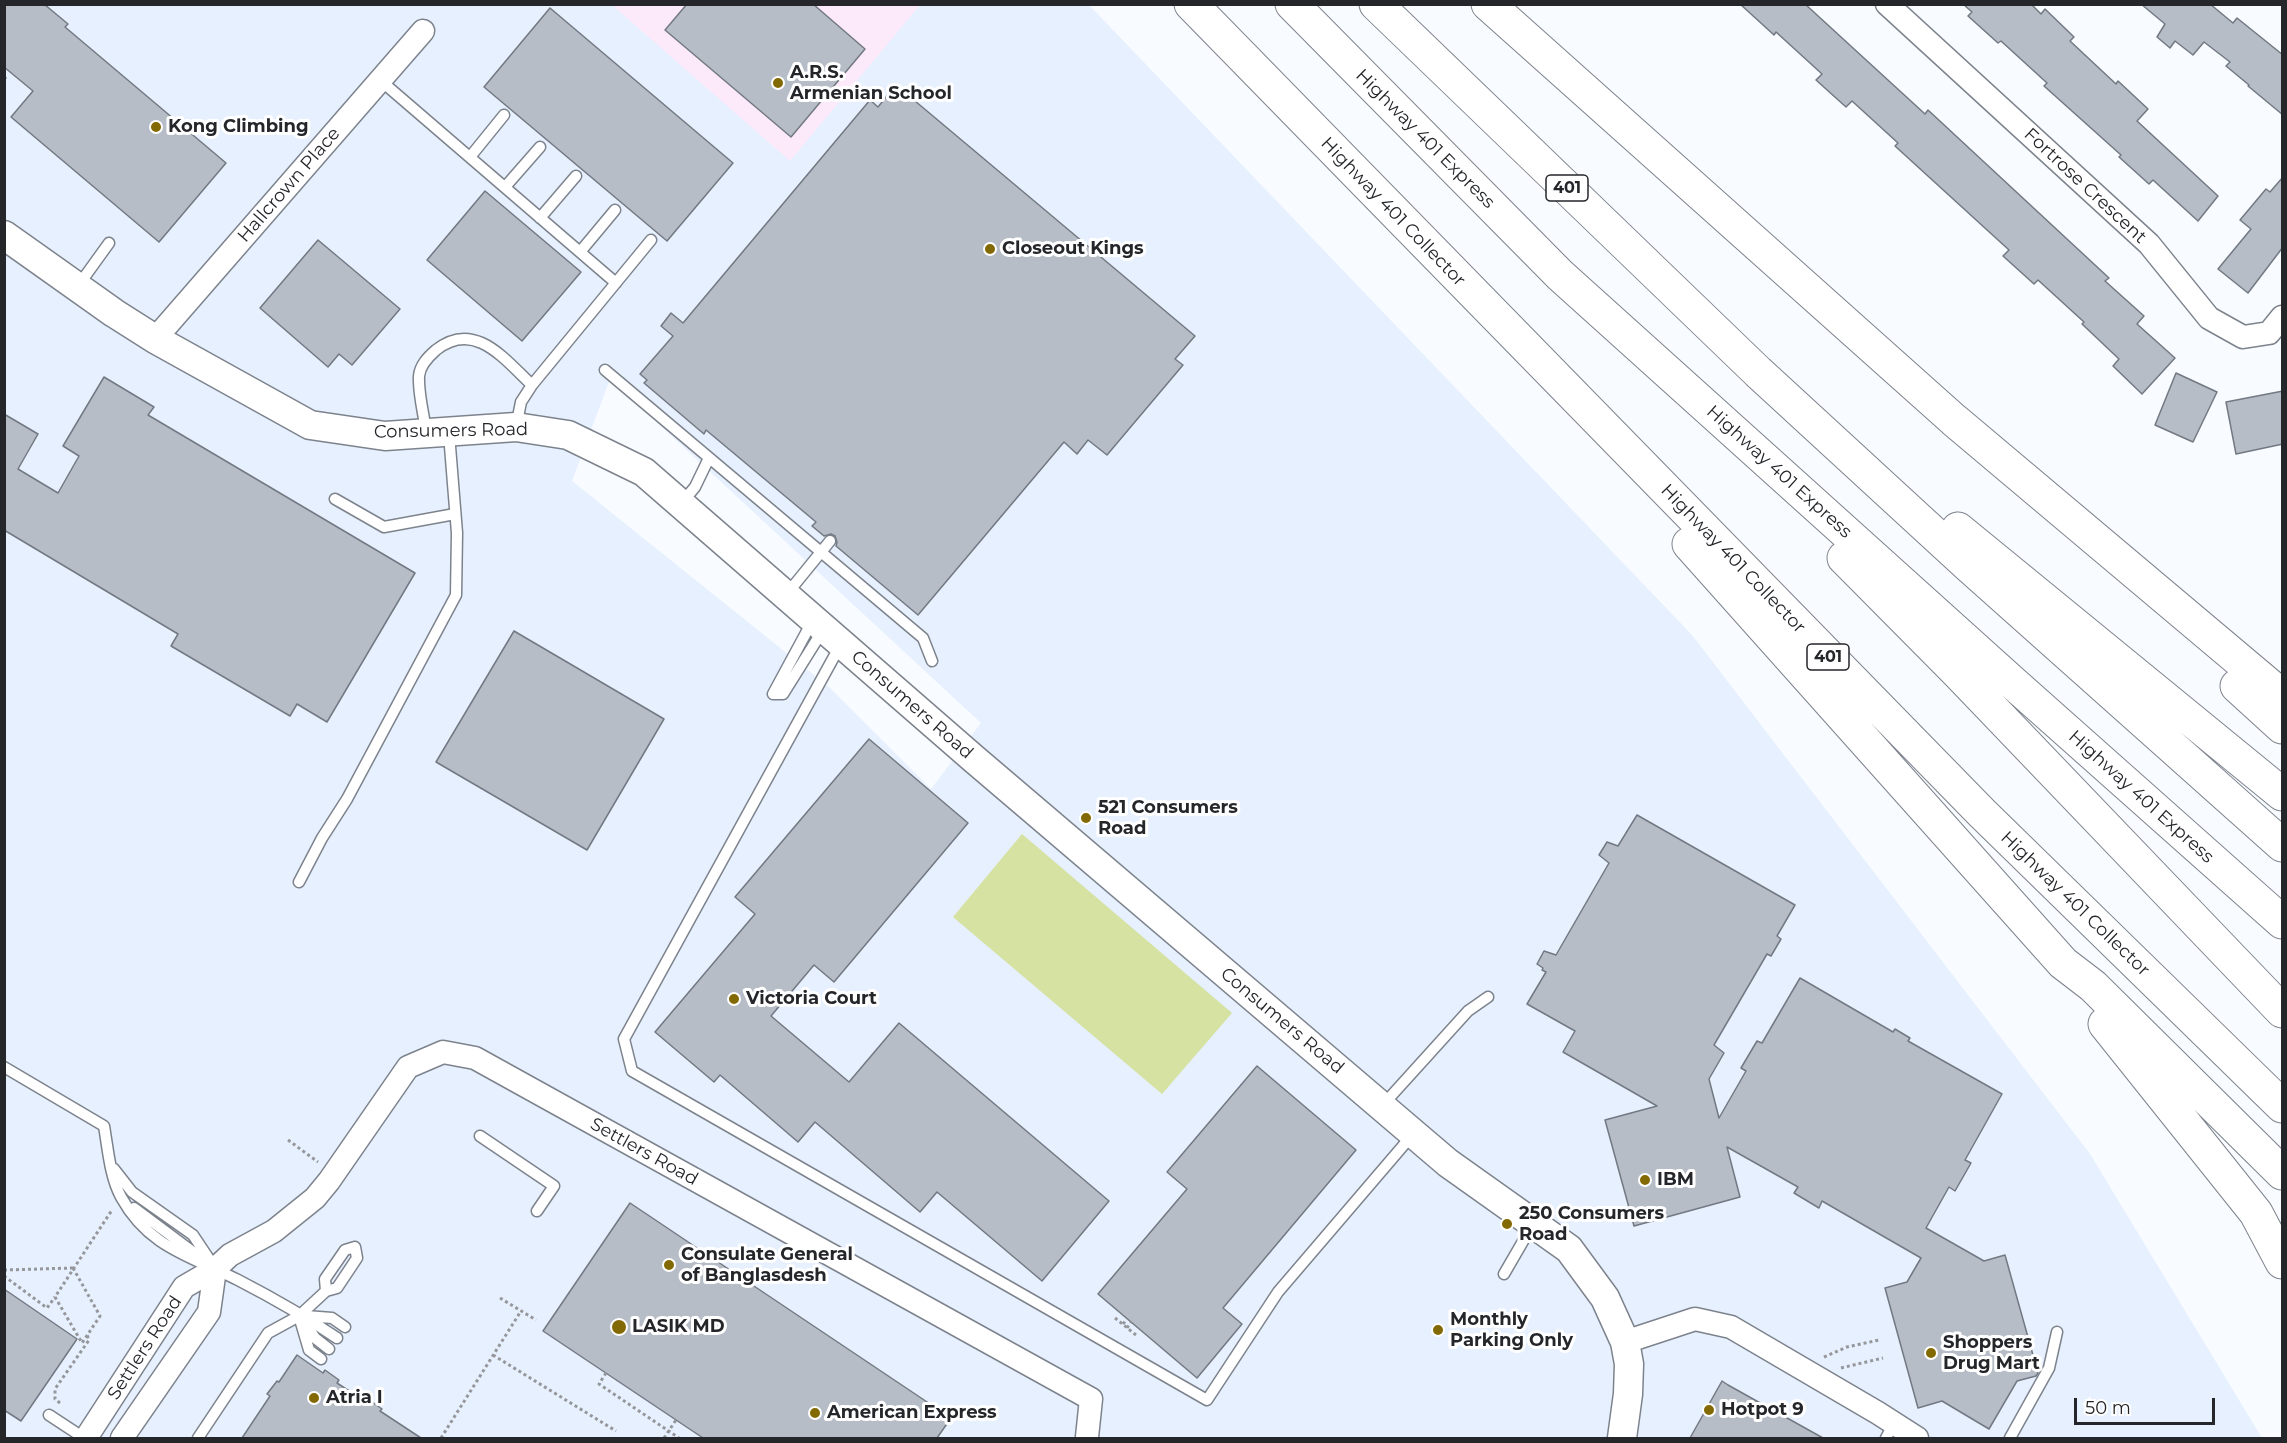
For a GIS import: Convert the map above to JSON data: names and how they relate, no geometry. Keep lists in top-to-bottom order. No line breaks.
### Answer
{"streets":{"highway":["Highway 401 Express","401","Highway 401 Collector"],"street":["Hallcrown Place","Fortrose Crescent","Consumers Road","Settlers Road"]},"crossings":[["Hallcrown Place","Consumers Road"]],"places":["A.R.S. Armenian School","Kong Climbing","Closeout Kings","521 Consumers Road","Victoria Court","IBM","250 Consumers Road","Consulate General of Banglasdesh","LASIK MD","Monthly Parking Only","Shoppers Drug Mart","Atria I","Hotpot 9","American Express"],"scale_bar":"50 m"}
